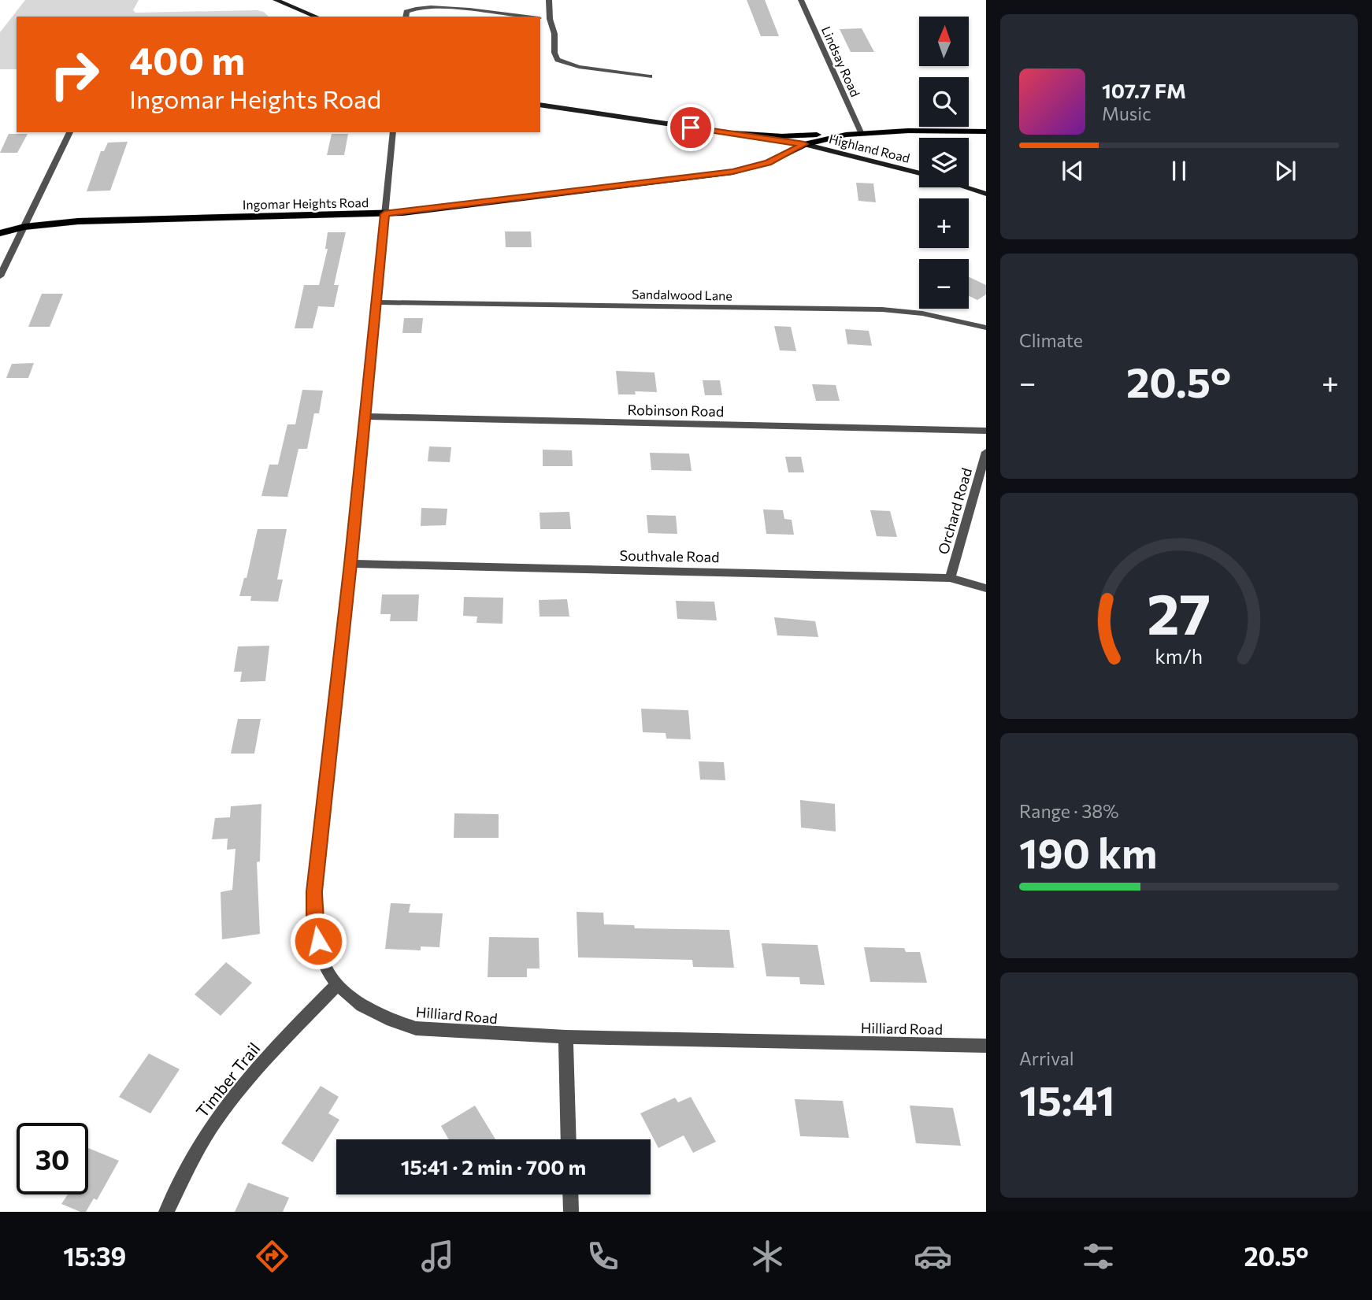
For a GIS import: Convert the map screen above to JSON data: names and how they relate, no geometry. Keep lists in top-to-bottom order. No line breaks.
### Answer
{"streets":{"main road":["Ingomar Heights Road"],"street":["Lindsay Road","Highland Road","Sandalwood Lane","Robinson Road","Orchard Road","Southvale Road","Hilliard Road","Timber Trail"]},"crossings":[["Lindsay Road","Ingomar Heights Road"],["Highland Road","Ingomar Heights Road"],["Ingomar Heights Road","Hilliard Road"],["Sandalwood Lane","Hilliard Road"],["Robinson Road","Hilliard Road"],["Orchard Road","Southvale Road"],["Southvale Road","Hilliard Road"],["Hilliard Road","Timber Trail"]],"north":"top","page":{"map_buttons":["+","−"],"turn":["400 m","Ingomar Heights Road"],"song":["107.7 FM","Music"],"tile":["Climate",["Range · 38%","190 km"],["Arrival","15:41"]],"heat":["−","20.5°","+"],"limit":"30","trip":"15:41 · 2 min · 700 m","tabs":["15:39","20.5°"],"gauge":["27","km/h"]}}
